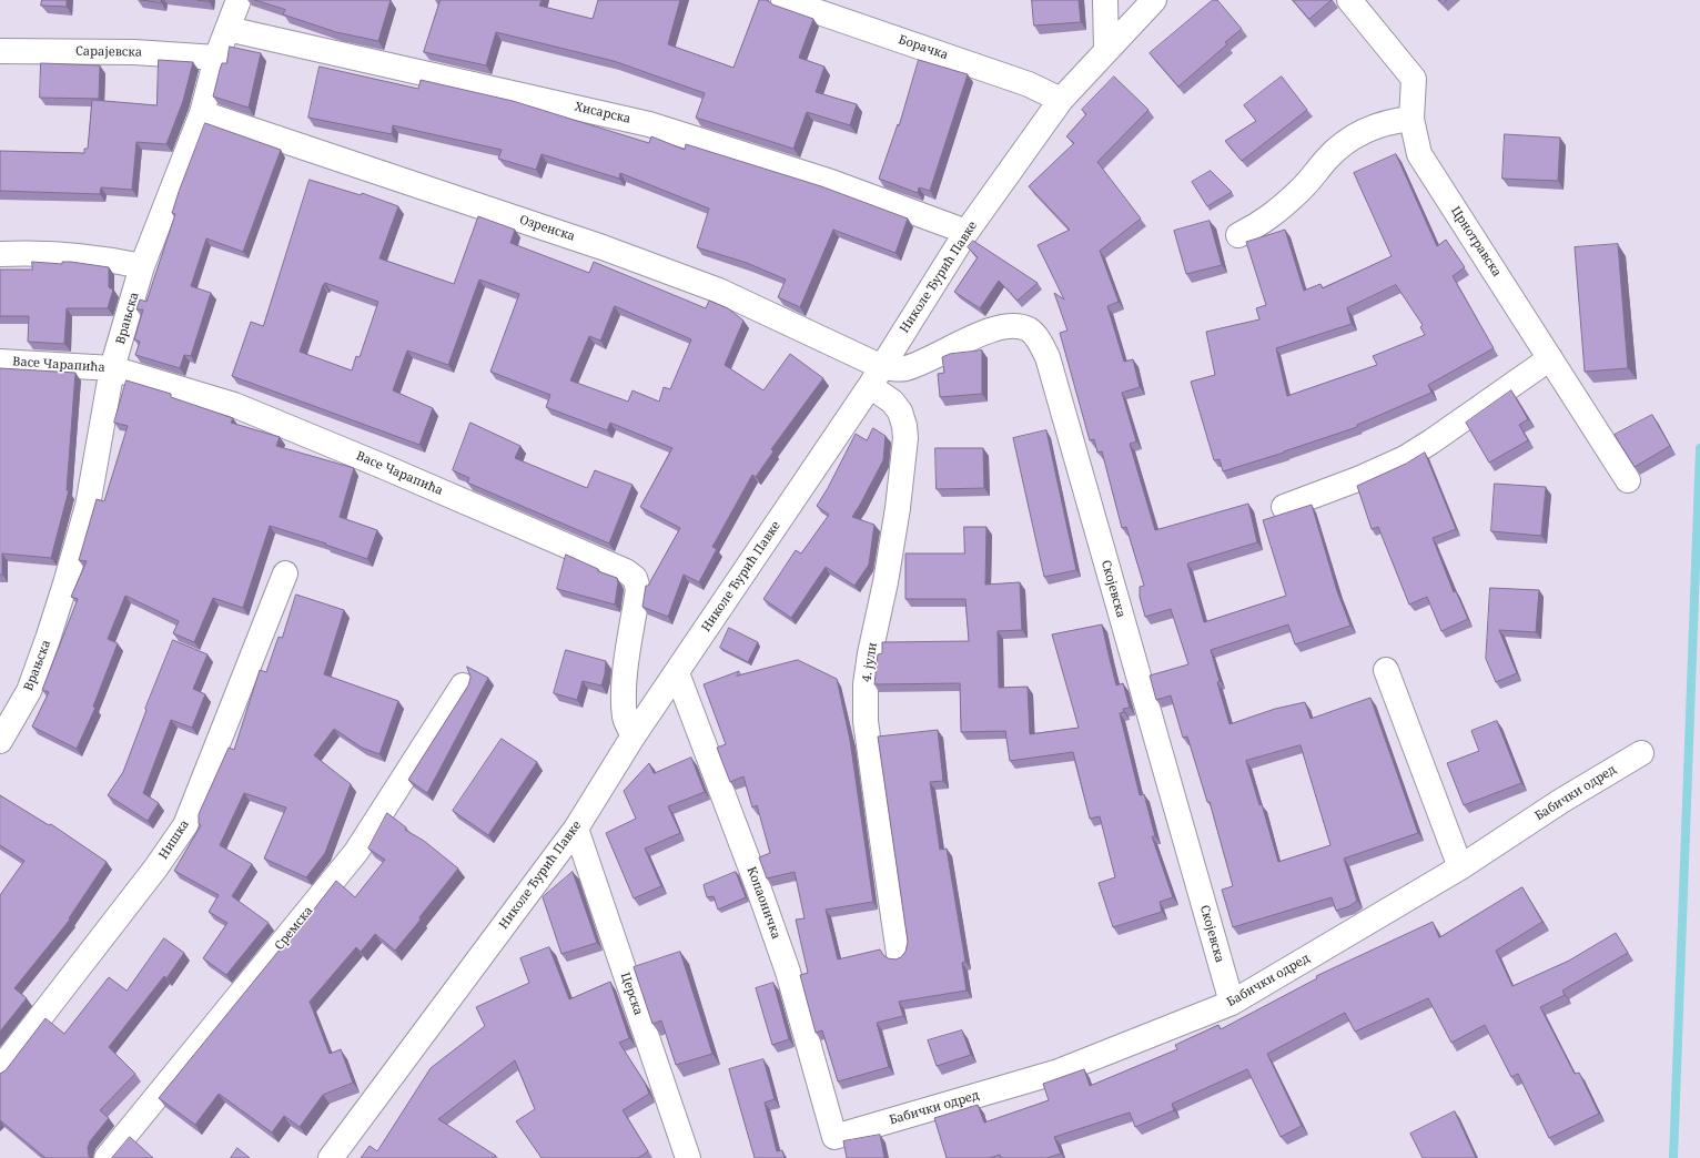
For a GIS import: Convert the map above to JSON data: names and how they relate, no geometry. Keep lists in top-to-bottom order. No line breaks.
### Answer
{"streets":{"street":["Борачка","Сарајевска","Хисарска","Озренска","Црнотравска","Николе Ђурић Павке","Врањска","Васе Чарапића","Скојевска","4. јули","Бабички одред","Нишка","Копаоничка","Сремска","Церска"]},"crossings":[["Борачка","Николе Ђурић Павке"],["Сарајевска","Врањска"],["Хисарска","Николе Ђурић Павке"],["Хисарска","Врањска"],["Озренска","Николе Ђурић Павке"],["Озренска","Врањска"],["Озренска","Скојевска"],["Озренска","4. јули"],["Николе Ђурић Павке","Васе Чарапића"],["Николе Ђурић Павке","Скојевска"],["Николе Ђурић Павке","4. јули"],["Николе Ђурић Павке","Копаоничка"],["Николе Ђурић Павке","Церска"],["Врањска","Васе Чарапића"],["Скојевска","4. јули"],["Скојевска","Бабички одред"],["Бабички одред","Копаоничка"]]}
